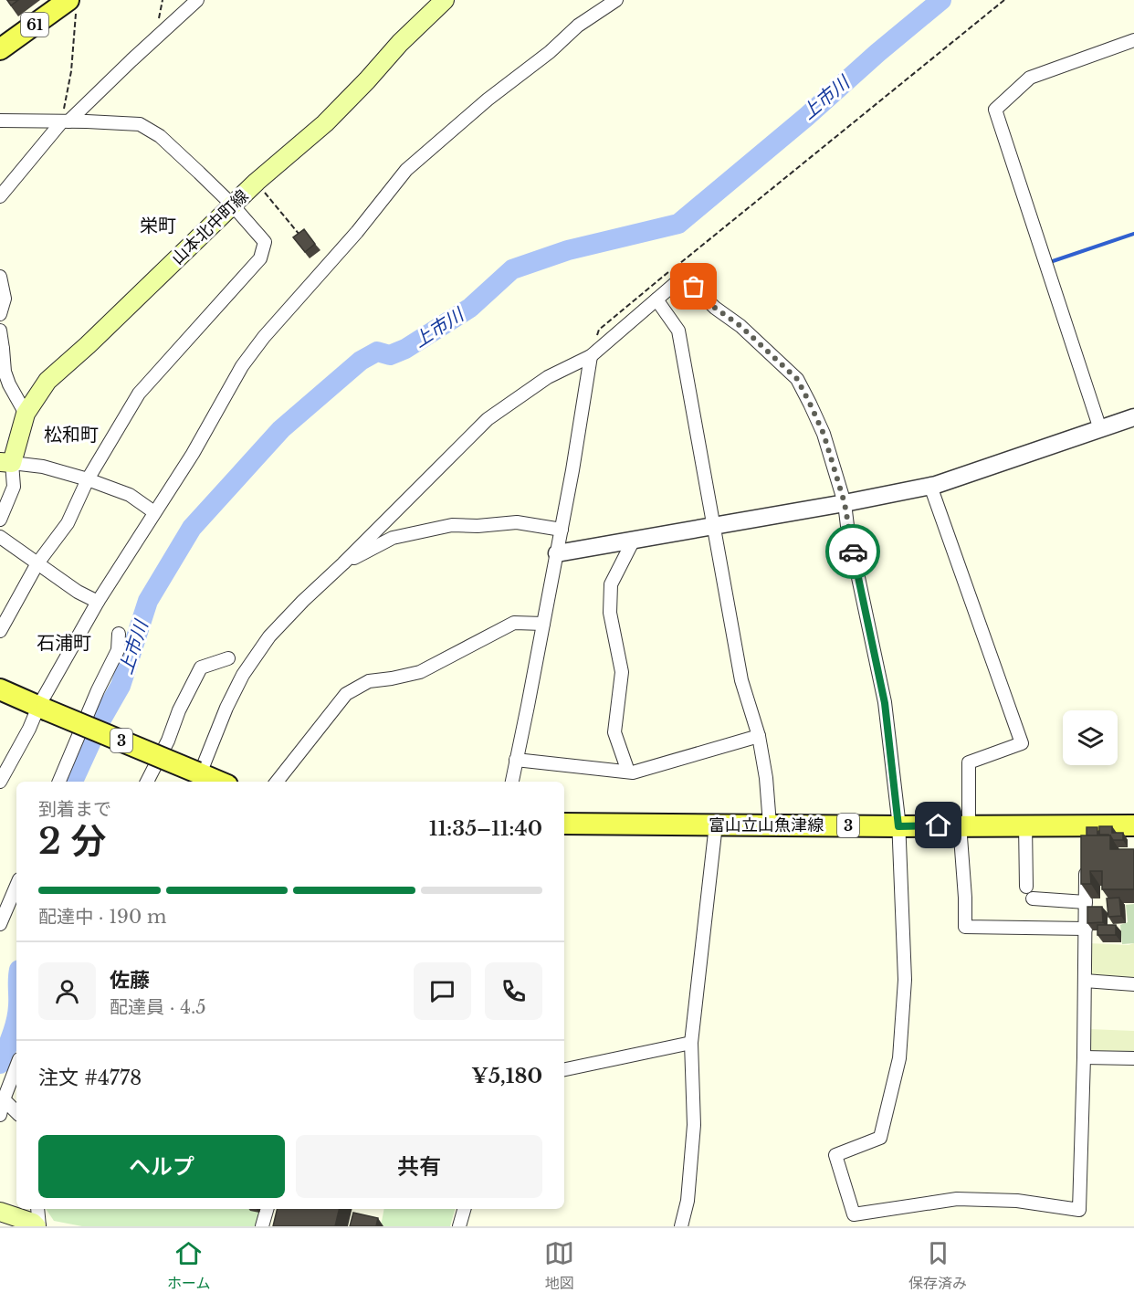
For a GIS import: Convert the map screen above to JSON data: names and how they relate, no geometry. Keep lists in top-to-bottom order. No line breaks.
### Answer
{"streets":{"main road":["61","山本北中町線","3","富山立山魚津線"]},"districts":["栄町","松和町","石浦町"],"water":["上市川"],"page":{"heading":["2 分","到着まで","11:35–11:40"],"panel":["佐藤","配達員 · 4.5","注文 #4778","¥5,180"],"bar":"配達中 · 190 m","buttons":["ヘルプ","共有"],"tabs":["ホーム","地図","保存済み"]}}
